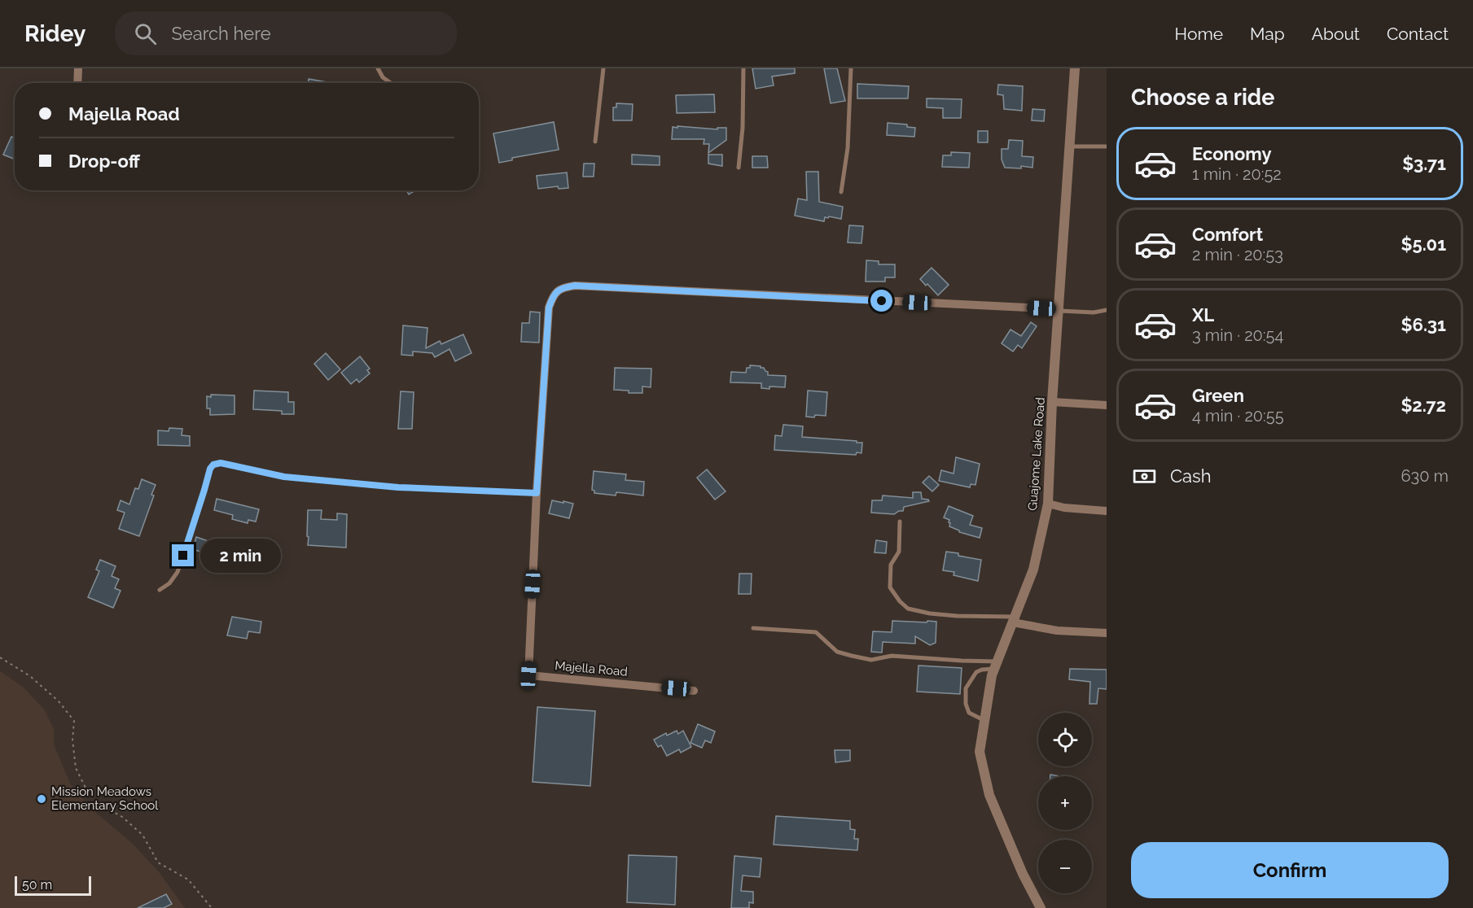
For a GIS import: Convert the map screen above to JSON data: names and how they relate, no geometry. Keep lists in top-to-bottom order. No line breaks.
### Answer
{"streets":{"street":["Guajome Lake Road","Majella Road"]},"crossings":[["Guajome Lake Road","Majella Road"]],"places":["Mission Meadows Elementary School"],"scale_bar":"50 m","page":{"header":"Ridey","search":"Search here","nav":["Home","Map","About","Contact"],"heading":"Choose a ride","banner":["Majella Road","Drop-off"],"list":[{"name":"Economy","note":"1 min · 20:52","value":"$3.71"},{"name":"Comfort","note":"2 min · 20:53","value":"$5.01"},{"name":"XL","note":"3 min · 20:54","value":"$6.31"},{"name":"Green","note":"4 min · 20:55","value":"$2.72"}],"pay":["Cash","630 m"],"bubble":"2 min","map_buttons":["+","−"],"buttons":"Confirm","scale":"50 m"}}
